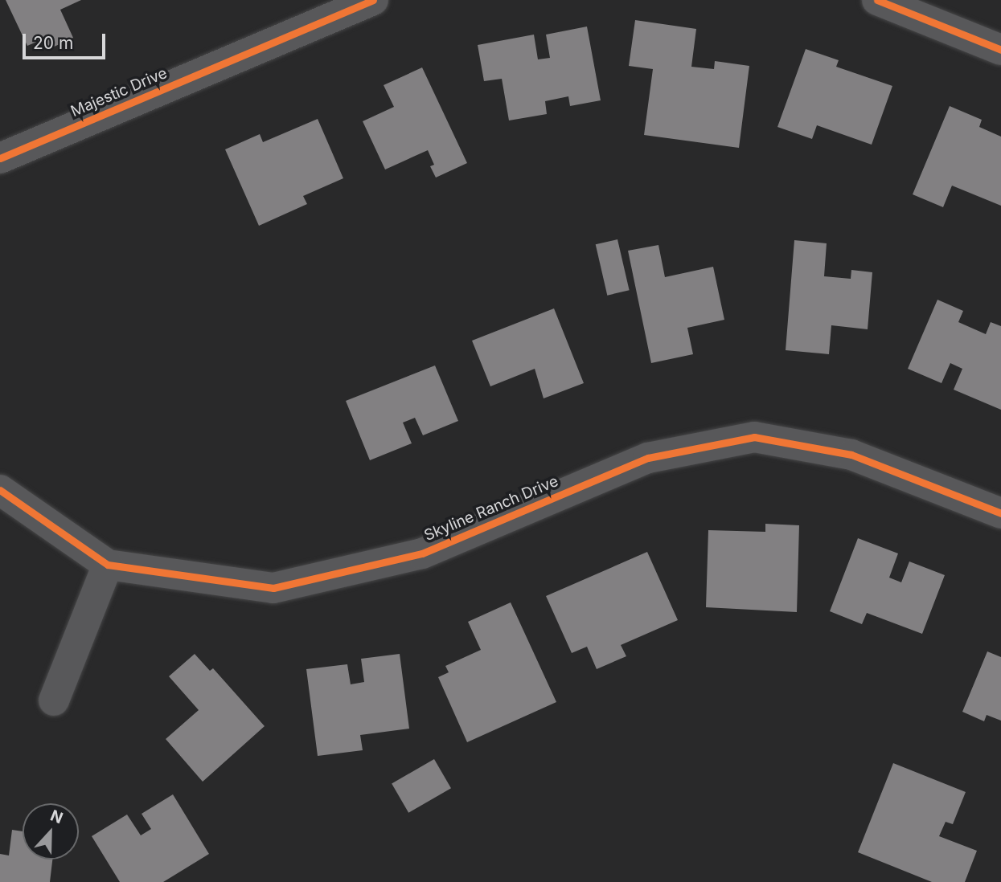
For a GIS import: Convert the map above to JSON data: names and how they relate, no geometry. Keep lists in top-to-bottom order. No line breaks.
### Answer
{"streets":{"street":["Majestic Drive","Skyline Ranch Drive"]},"scale_bar":"20 m","north":"top"}
